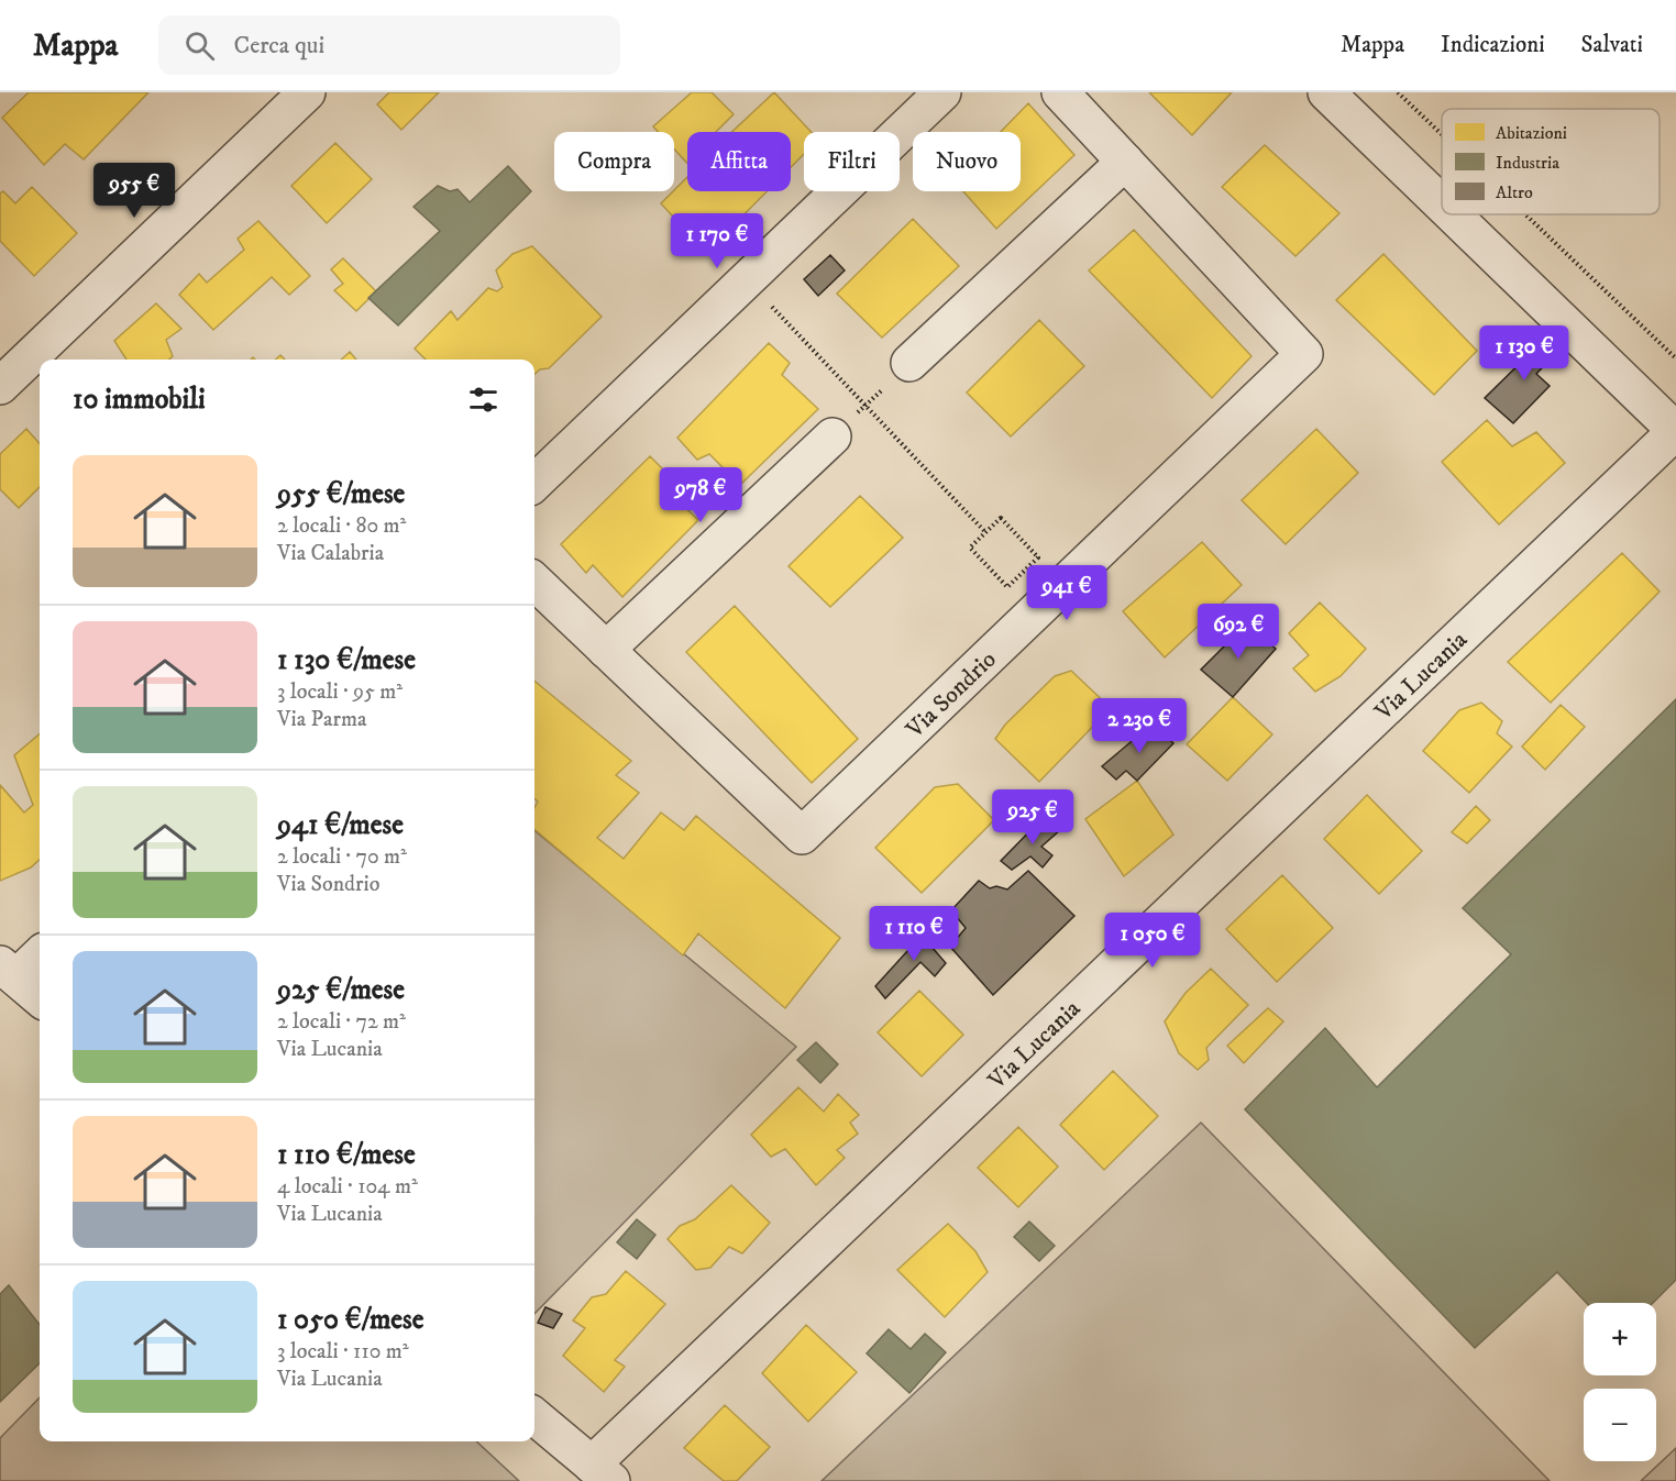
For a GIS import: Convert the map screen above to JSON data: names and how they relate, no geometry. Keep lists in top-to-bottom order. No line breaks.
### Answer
{"streets":{"street":["Via Lucania","Via Sondrio"]},"legend":["Abitazioni","Industria","Altro"],"page":{"header":"Mappa","search":"Cerca qui","nav":["Mappa","Indicazioni","Salvati"],"chip":["Compra","Affitta","Filtri","Nuovo"],"price":["955 €","1 170 €","1 130 €","978 €","941 €","692 €","2 230 €","925 €","1 110 €","1 050 €"],"heading":"10 immobili","list":[{"name":"955 €/mese","note":"2 locali · 80 m² · Via Calabria"},{"name":"1 130 €/mese","note":"3 locali · 95 m² · Via Parma"},{"name":"941 €/mese","note":"2 locali · 70 m² · Via Sondrio"},{"name":"925 €/mese","note":"2 locali · 72 m² · Via Lucania"},{"name":"1 110 €/mese","note":"4 locali · 104 m² · Via Lucania"},{"name":"1 050 €/mese","note":"3 locali · 110 m² · Via Lucania"}],"map_buttons":["+","−"]}}
